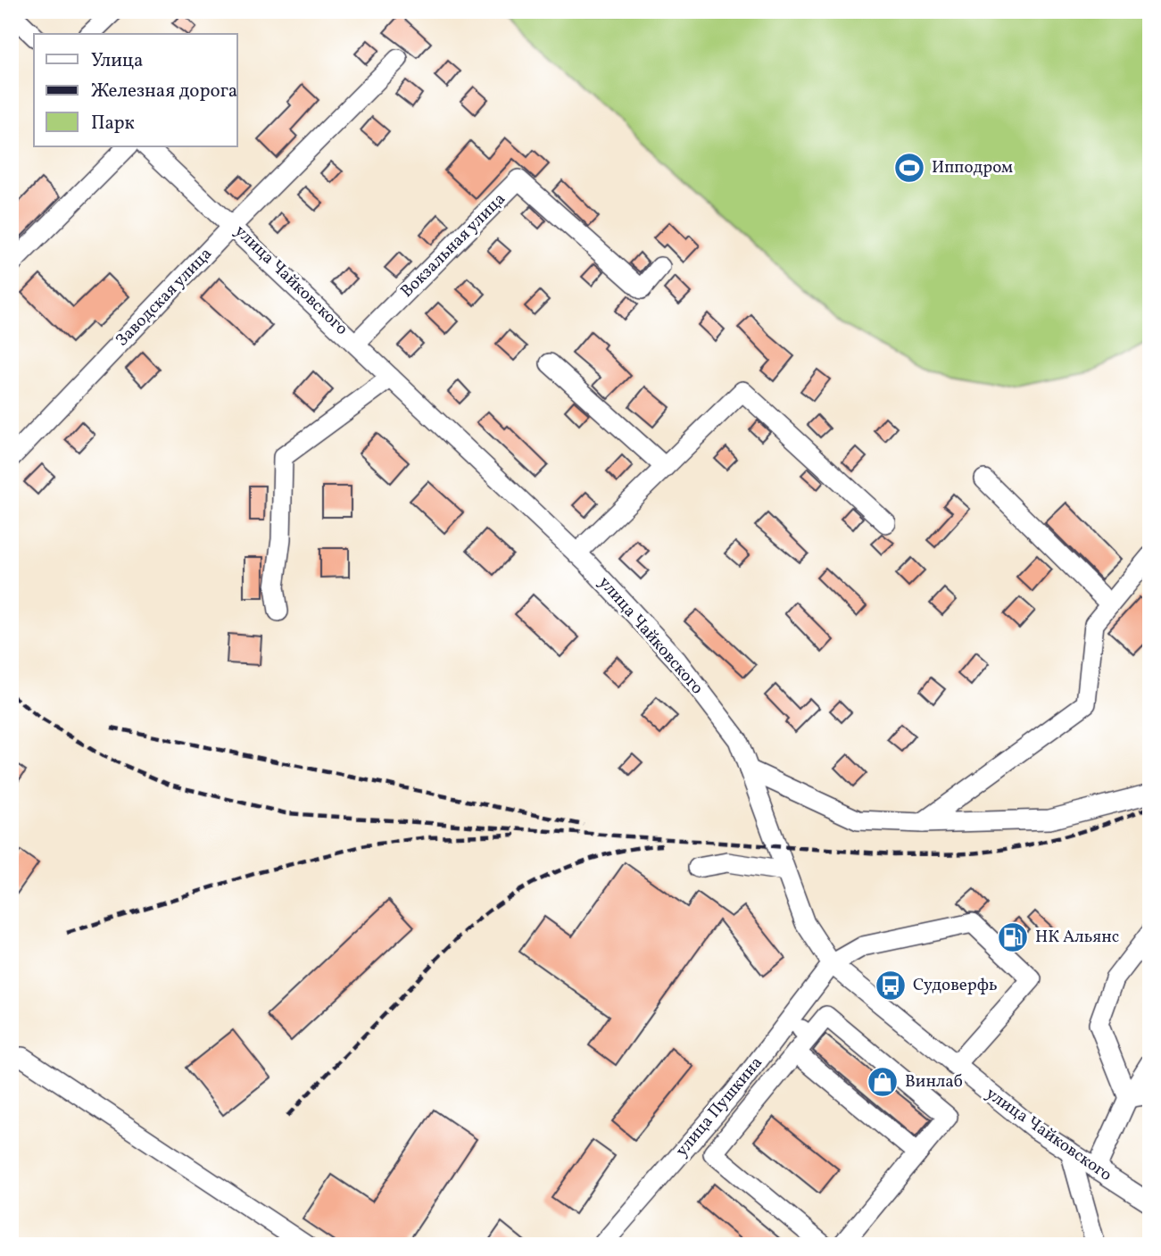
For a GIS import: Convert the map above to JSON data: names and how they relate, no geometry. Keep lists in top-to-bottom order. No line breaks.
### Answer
{"streets":{"street":["Вокзальная улица","улица Чайковского","Заводская улица","улица Пушкина"]},"crossings":[["Вокзальная улица","улица Чайковского"],["улица Чайковского","Заводская улица"],["улица Чайковского","улица Пушкина"]],"places":{"sports":["Ипподром"],"fuel station":["НК Альянс"],"bus stop":["Судоверфь"],"shop":["Винлаб"]},"legend":["Улица","Железная дорога","Парк"]}
